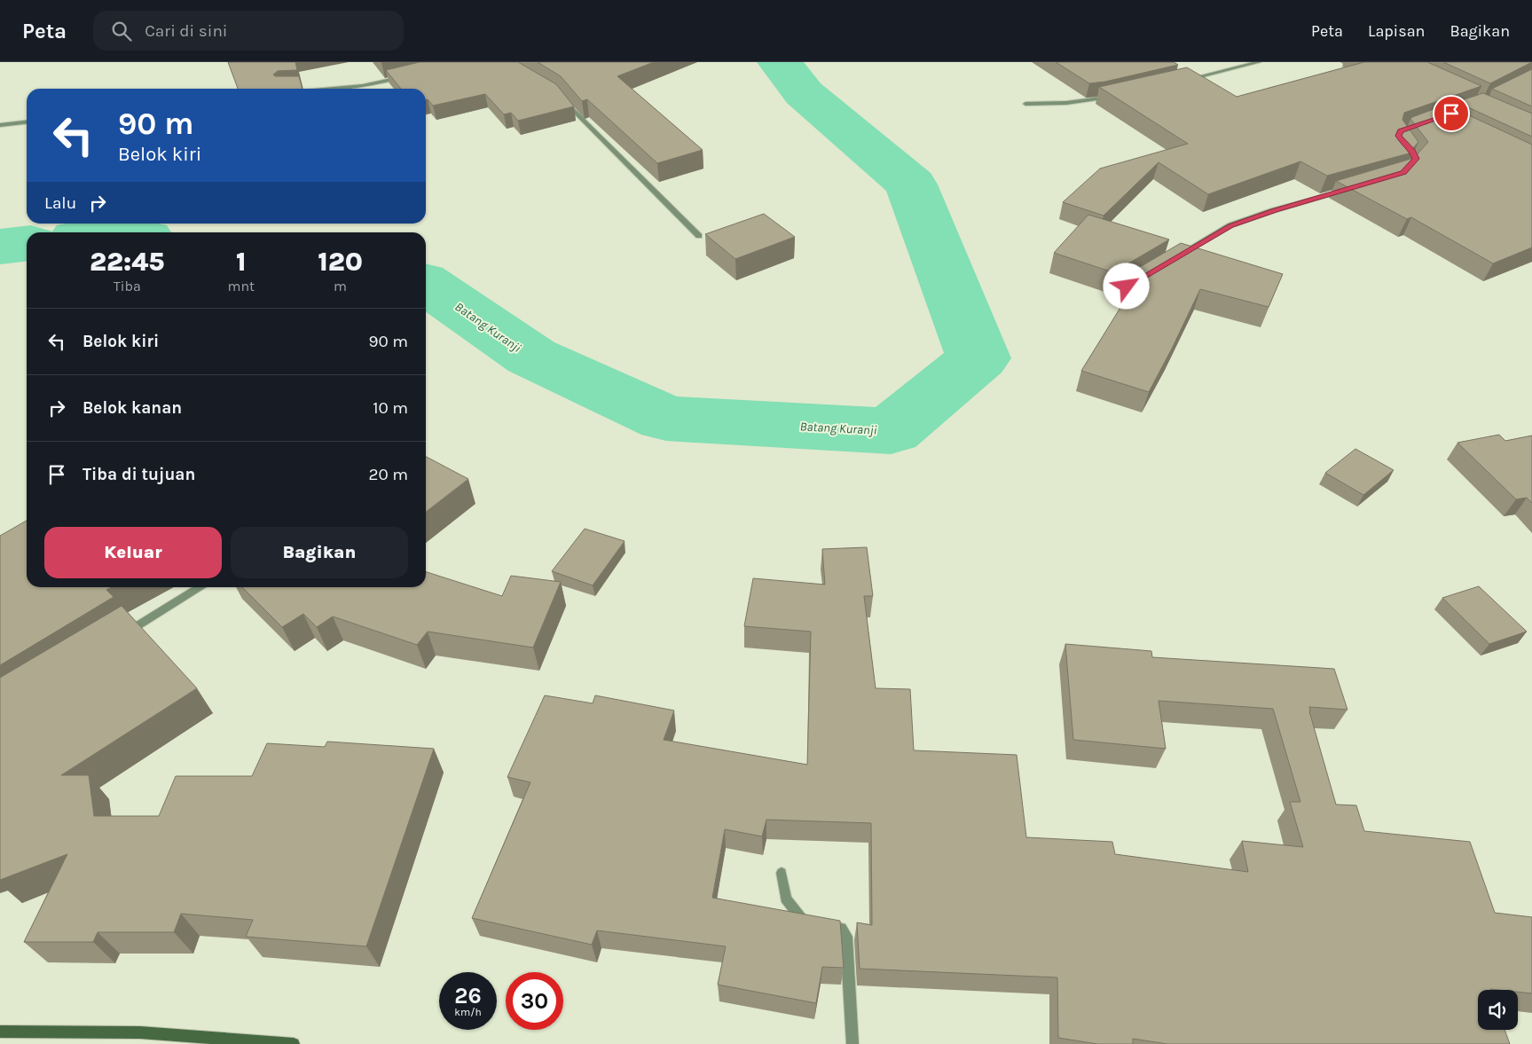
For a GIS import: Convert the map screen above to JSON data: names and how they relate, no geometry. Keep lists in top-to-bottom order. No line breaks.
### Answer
{"water":["Batang Kuranji"],"page":{"header":"Peta","search":"Cari di sini","nav":["Peta","Lapisan","Bagikan"],"turn":["90 m","Belok kiri"],"then":"Lalu","eta":["22:45","Tiba","1","mnt","120","m"],"list":[{"name":"Belok kiri","value":"90 m"},{"name":"Belok kanan","value":"10 m"},{"name":"Tiba di tujuan","value":"20 m"}],"buttons":["Keluar","Bagikan"],"speed":"26 km/h","limit":"30"}}
